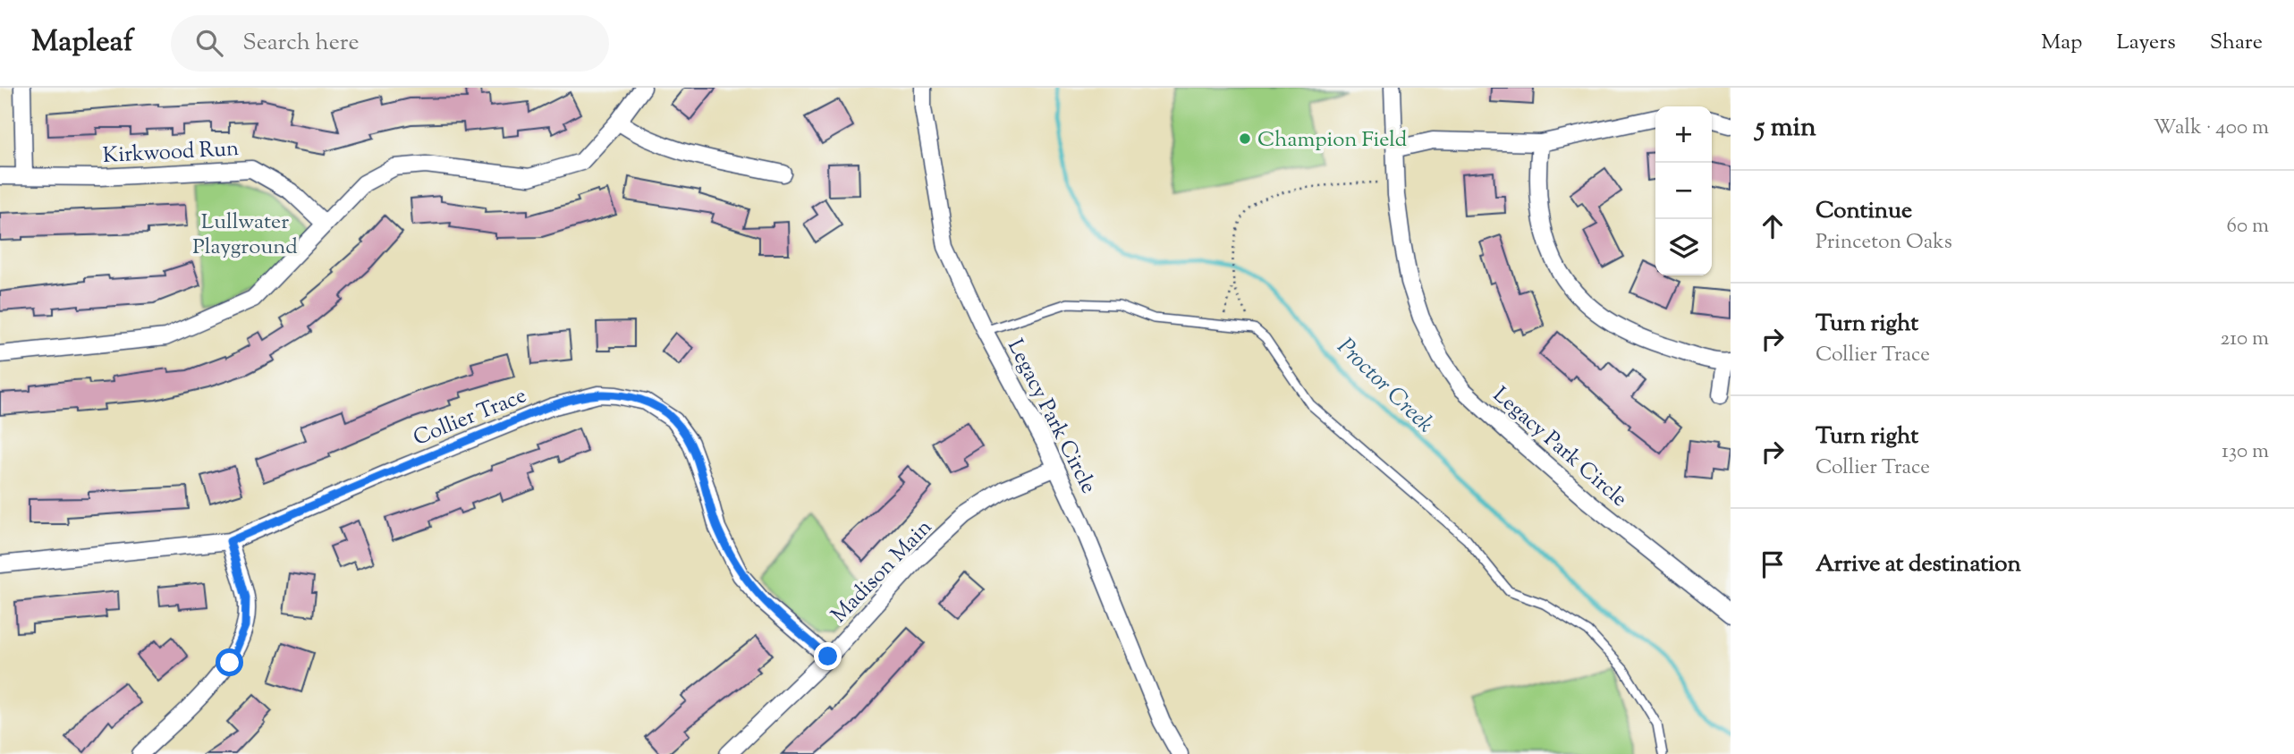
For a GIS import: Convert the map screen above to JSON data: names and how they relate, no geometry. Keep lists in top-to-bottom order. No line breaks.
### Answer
{"streets":{"street":["Kirkwood Run","Collier Trace","Legacy Park Circle","Madison Main"]},"crossings":[["Collier Trace","Madison Main"],["Legacy Park Circle","Madison Main"]],"water":["Proctor Creek"],"parks":["Lullwater Playground"],"places":["Champion Field"],"page":{"header":"Mapleaf","search":"Search here","nav":["Map","Layers","Share"],"heading":["5 min","Walk · 400 m"],"map_buttons":["+","−"],"list":[["Continue","Princeton Oaks","60 m"],["Turn right","Collier Trace","210 m"],["Turn right","Collier Trace","130 m"],"Arrive at destination"]}}
